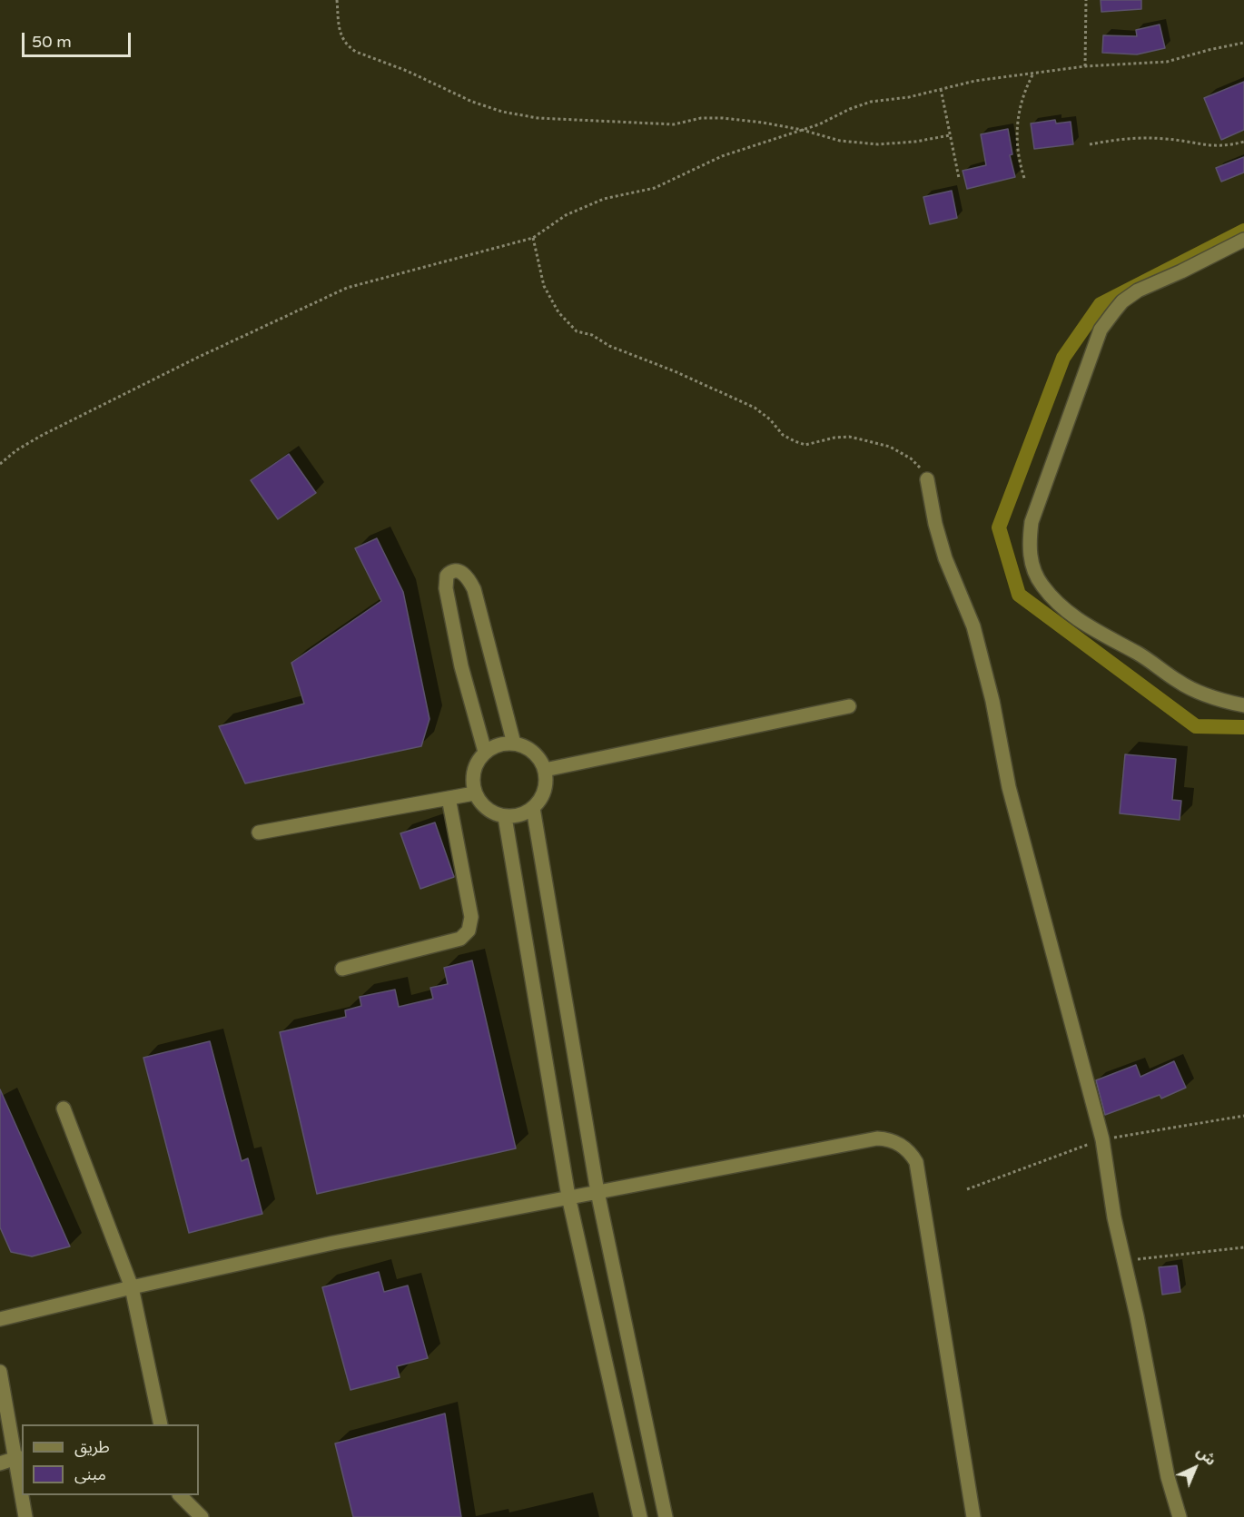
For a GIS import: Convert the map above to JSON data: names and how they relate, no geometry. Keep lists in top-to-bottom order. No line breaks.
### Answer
{"legend":["طريق","مبنى"],"scale_bar":"50 m","north":"top right"}
